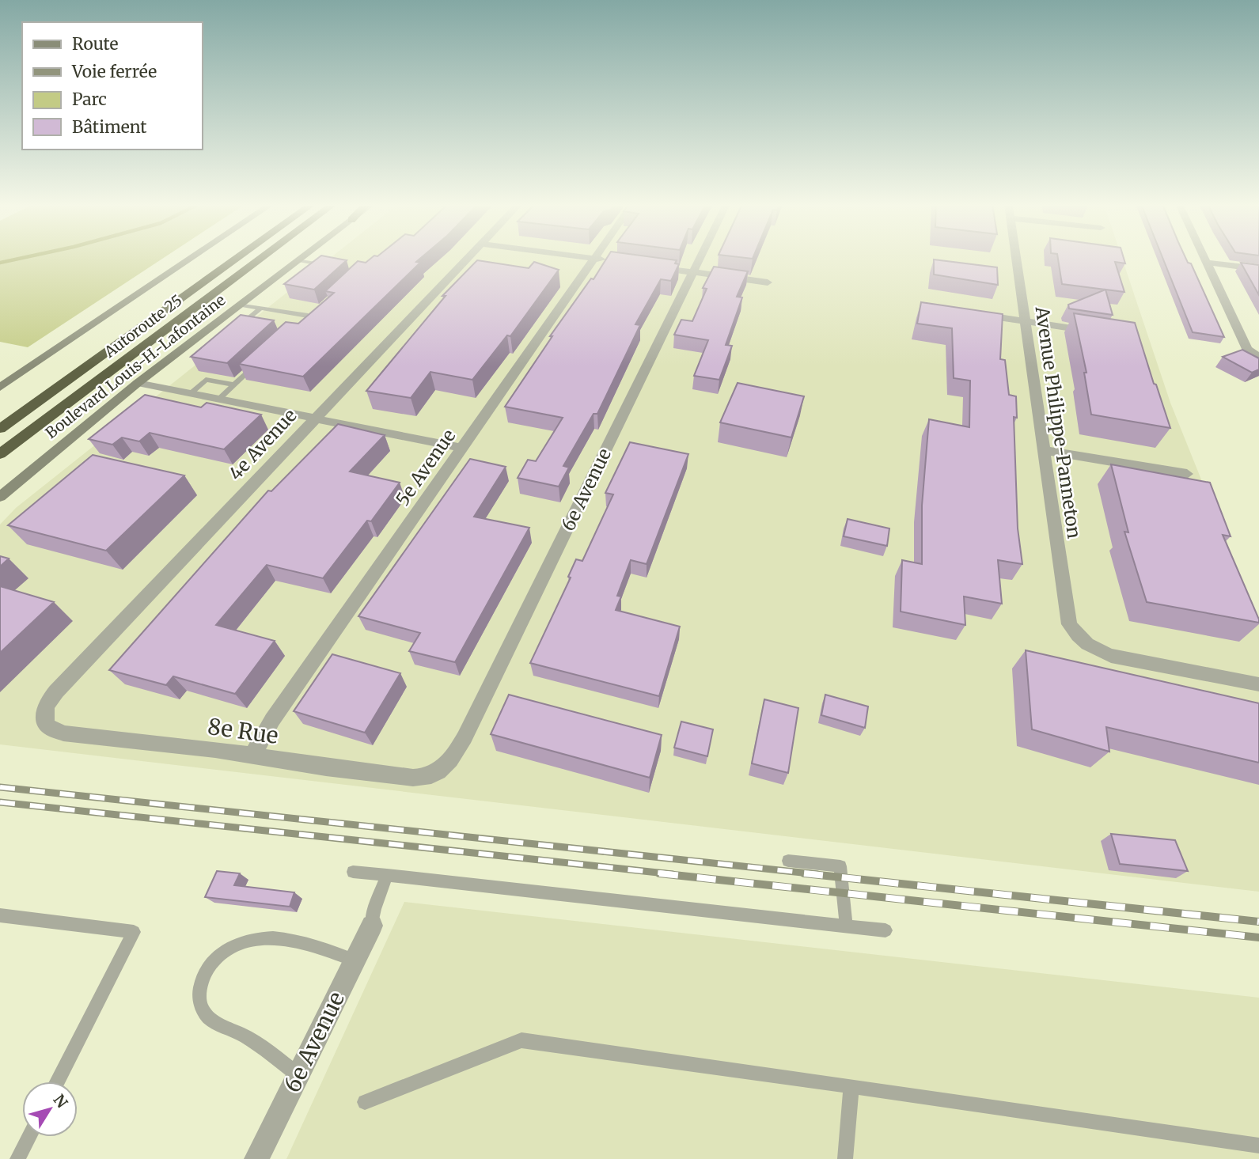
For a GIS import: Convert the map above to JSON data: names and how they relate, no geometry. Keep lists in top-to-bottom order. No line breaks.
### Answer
{"streets":{"highway":["Autoroute 25"],"main road":["Boulevard Louis-H.-Lafontaine"],"street":["Avenue Philippe-Panneton","4e Avenue","5e Avenue","6e Avenue","8e Rue"]},"crossings":[["4e Avenue","8e Rue"],["5e Avenue","8e Rue"],["6e Avenue","8e Rue"]],"legend":["Route","Voie ferrée","Parc","Bâtiment"],"north":"top right"}
